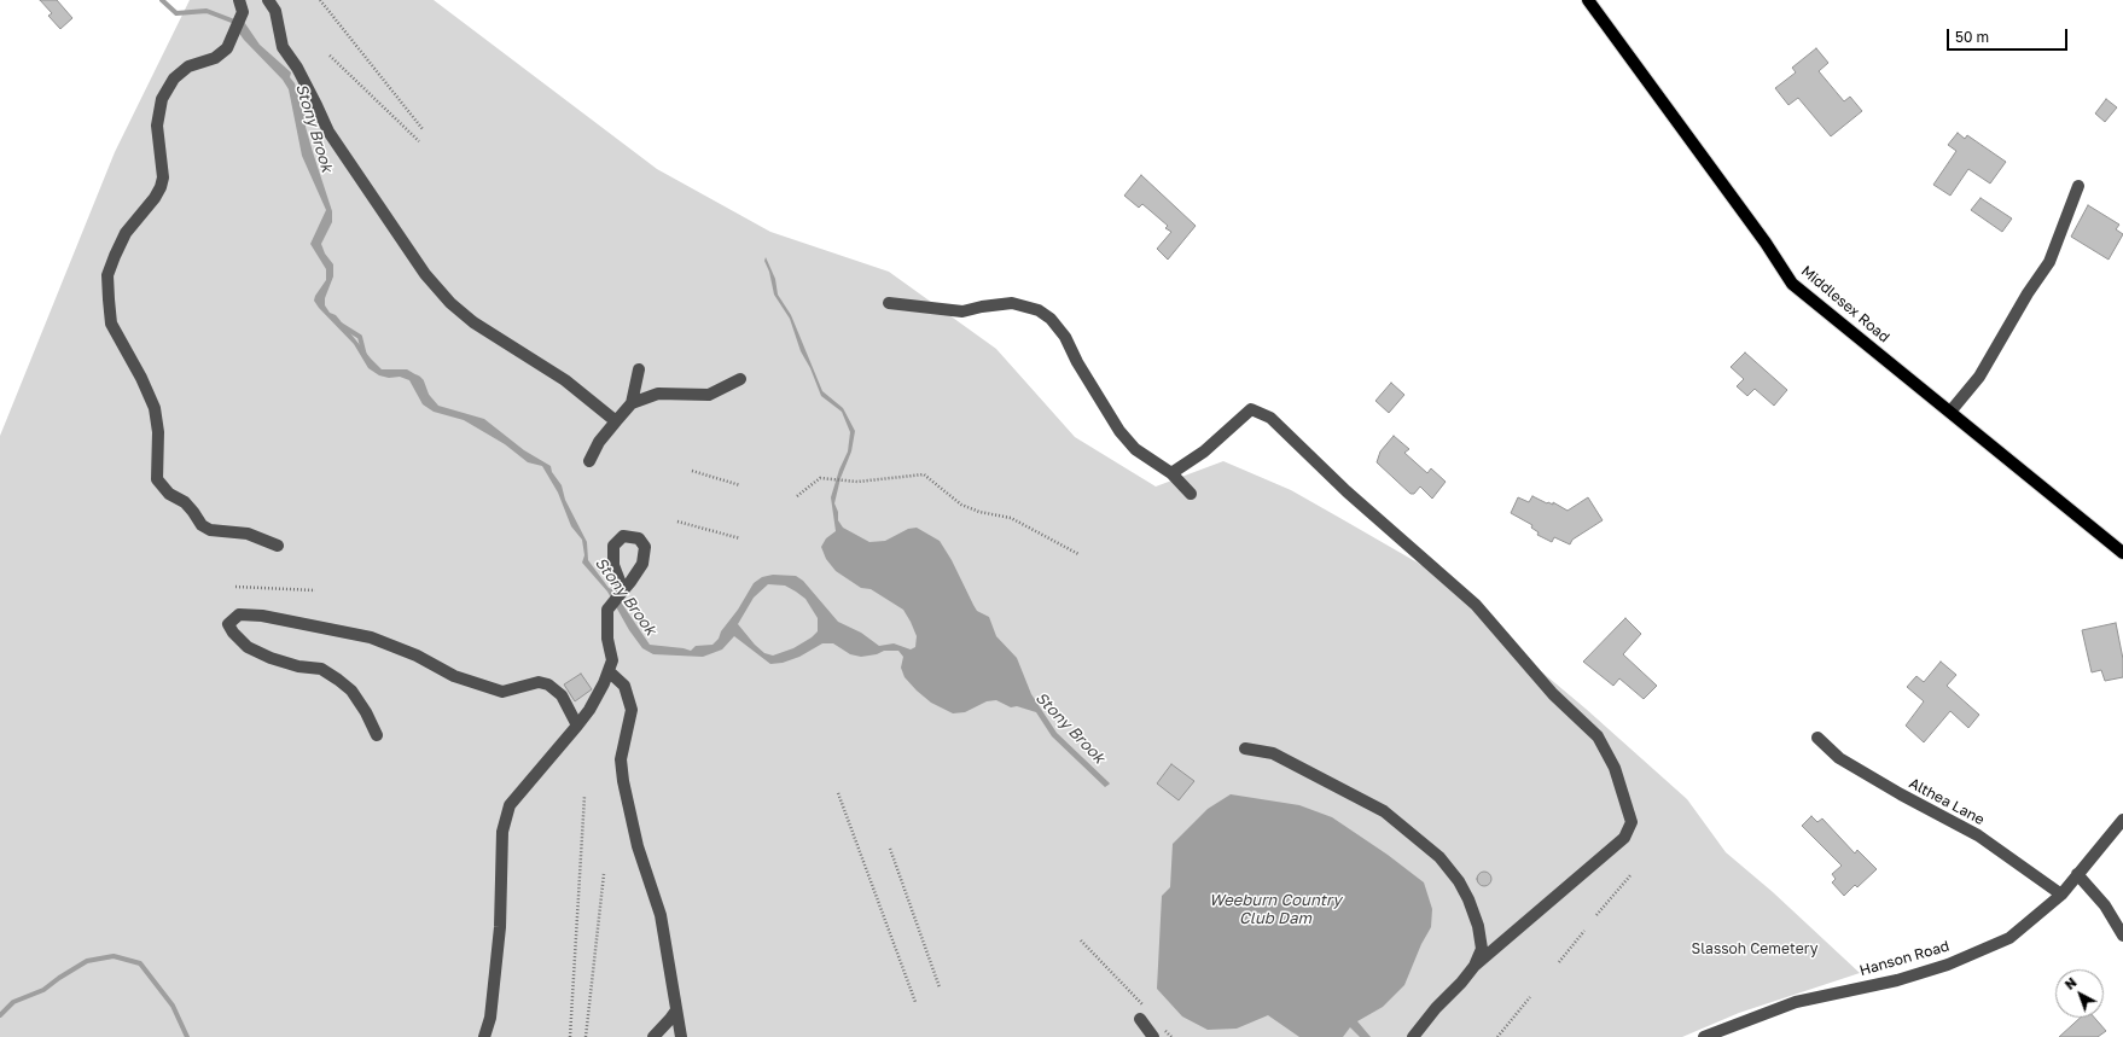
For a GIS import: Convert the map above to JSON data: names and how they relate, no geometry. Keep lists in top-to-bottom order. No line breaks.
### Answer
{"streets":{"main road":["Middlesex Road"],"street":["Althea Lane","Hanson Road"]},"crossings":[["Althea Lane","Hanson Road"]],"water":["Stony Brook","Weeburn Country Club Dam"],"parks":["Slassoh Cemetery"],"scale_bar":"50 m","north":"top left"}
